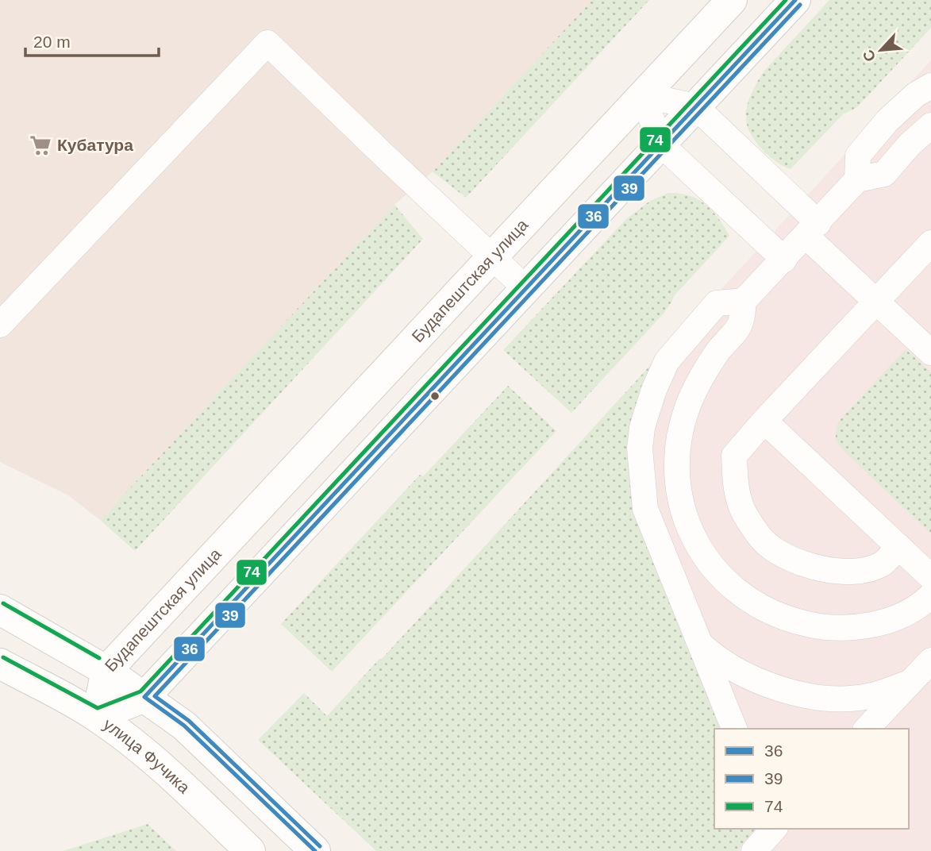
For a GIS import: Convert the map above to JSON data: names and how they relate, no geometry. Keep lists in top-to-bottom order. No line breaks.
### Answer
{"streets":{"street":["Будапештская улица","улица Фучика"]},"crossings":[["Будапештская улица","улица Фучика"]],"places":{"supermarket":["Кубатура"]},"lines":["transit line 36","transit line 74","transit line 39"],"legend":["36","39","74"],"scale_bar":"20 m","north":"bottom left"}
